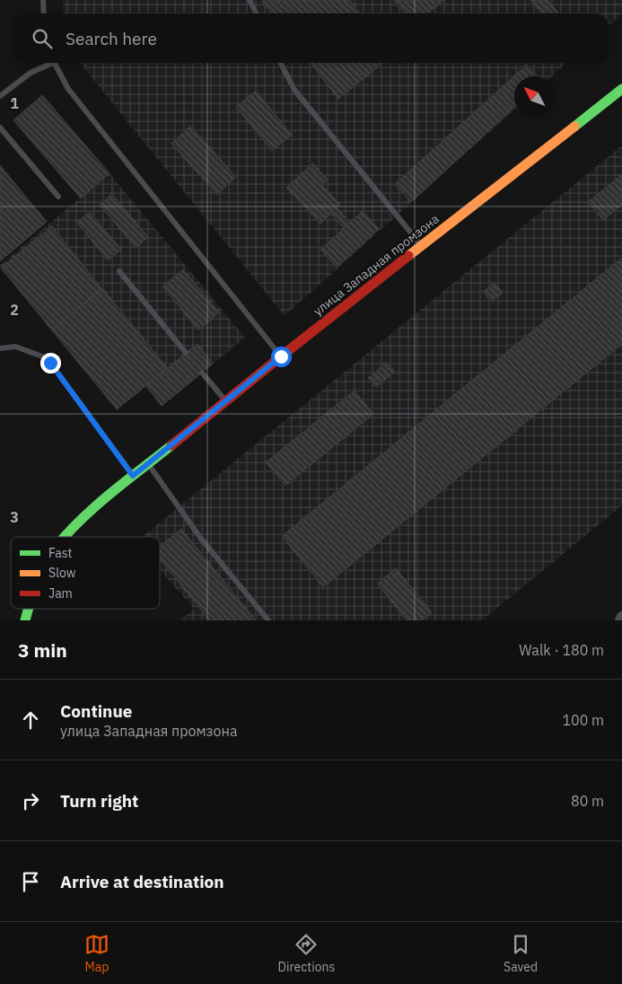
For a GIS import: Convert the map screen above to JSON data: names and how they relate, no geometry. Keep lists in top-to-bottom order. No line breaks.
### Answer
{"streets":{"street":["улица Западная промзона"]},"legend":["Fast","Slow","Jam"],"north":"top left","page":{"search":"Search here","heading":["3 min","Walk · 180 m"],"list":[["Continue","улица Западная промзона","100 m"],["Turn right","80 m"],"Arrive at destination"],"nav":["Map","Directions","Saved"]},"grid":{"rows":["1","2","3"]}}
